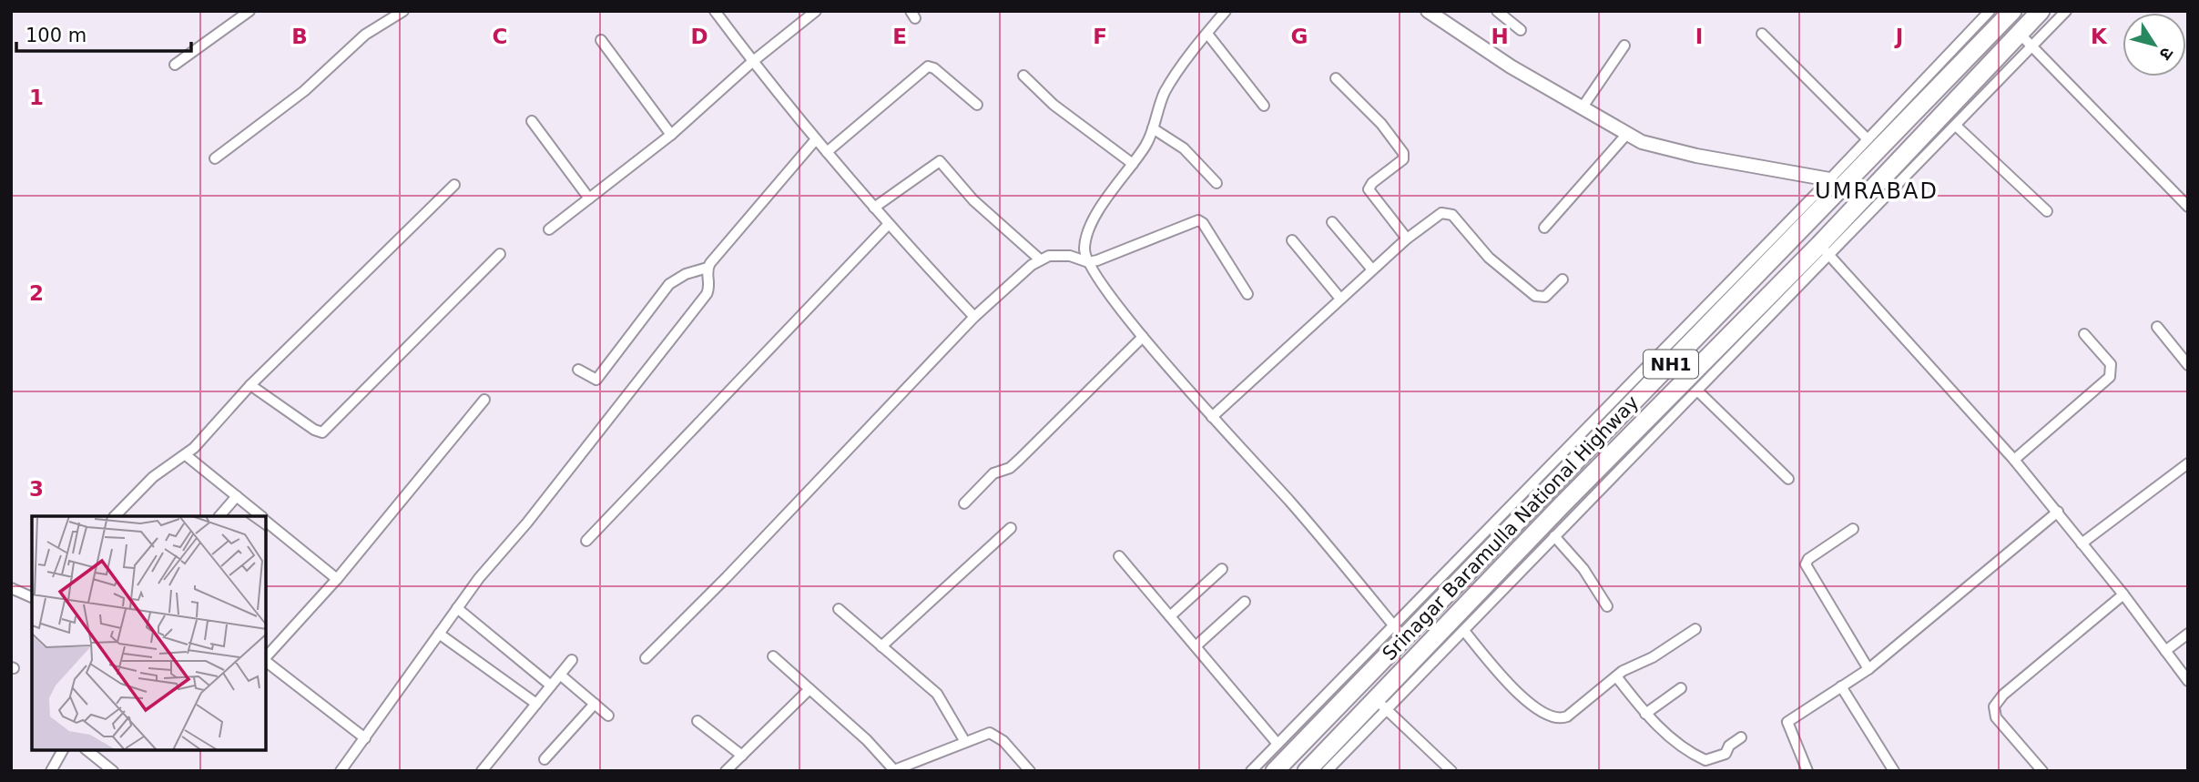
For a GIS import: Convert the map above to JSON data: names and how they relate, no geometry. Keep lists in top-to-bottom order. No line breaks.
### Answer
{"streets":{"highway":["NH1","Srinagar Baramulla National Highway"]},"districts":["UMRABAD"],"scale_bar":"100 m","north":"bottom right","grid":{"columns":["B","C","D","E","F","G","H","I","J","K"],"rows":["1","2","3"]}}
